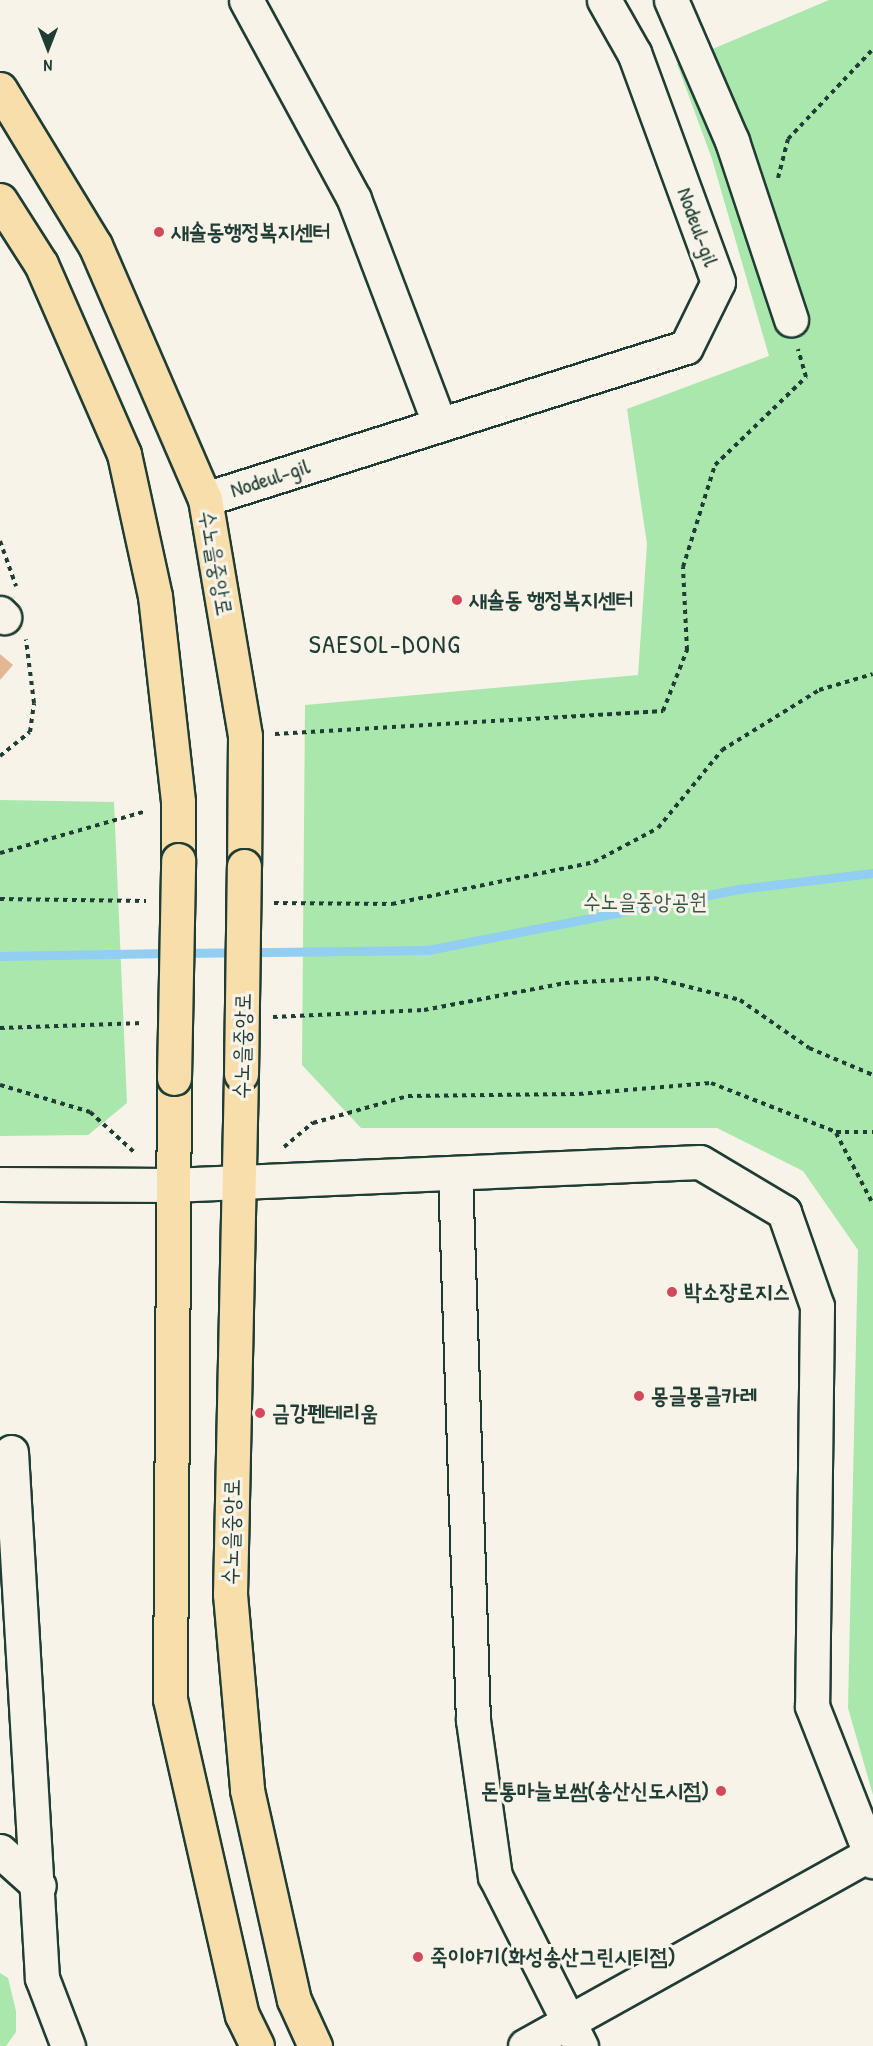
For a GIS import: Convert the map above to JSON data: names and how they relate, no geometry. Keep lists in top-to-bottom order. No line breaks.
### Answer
{"streets":{"main road":["수노을중앙로"],"street":["Nodeul-gil"]},"crossings":[["Nodeul-gil","수노을중앙로"]],"districts":["SAESOL-DONG"],"parks":["수노을중앙공원"],"places":["새솔동행정복지센터","새솔동 행정복지센터","박소장로지스","몽글몽글카레","금강펜테리움","돈통마늘보쌈(송산신도시점)","죽이야기(화성송산그린시티점)"],"north":"bottom"}
